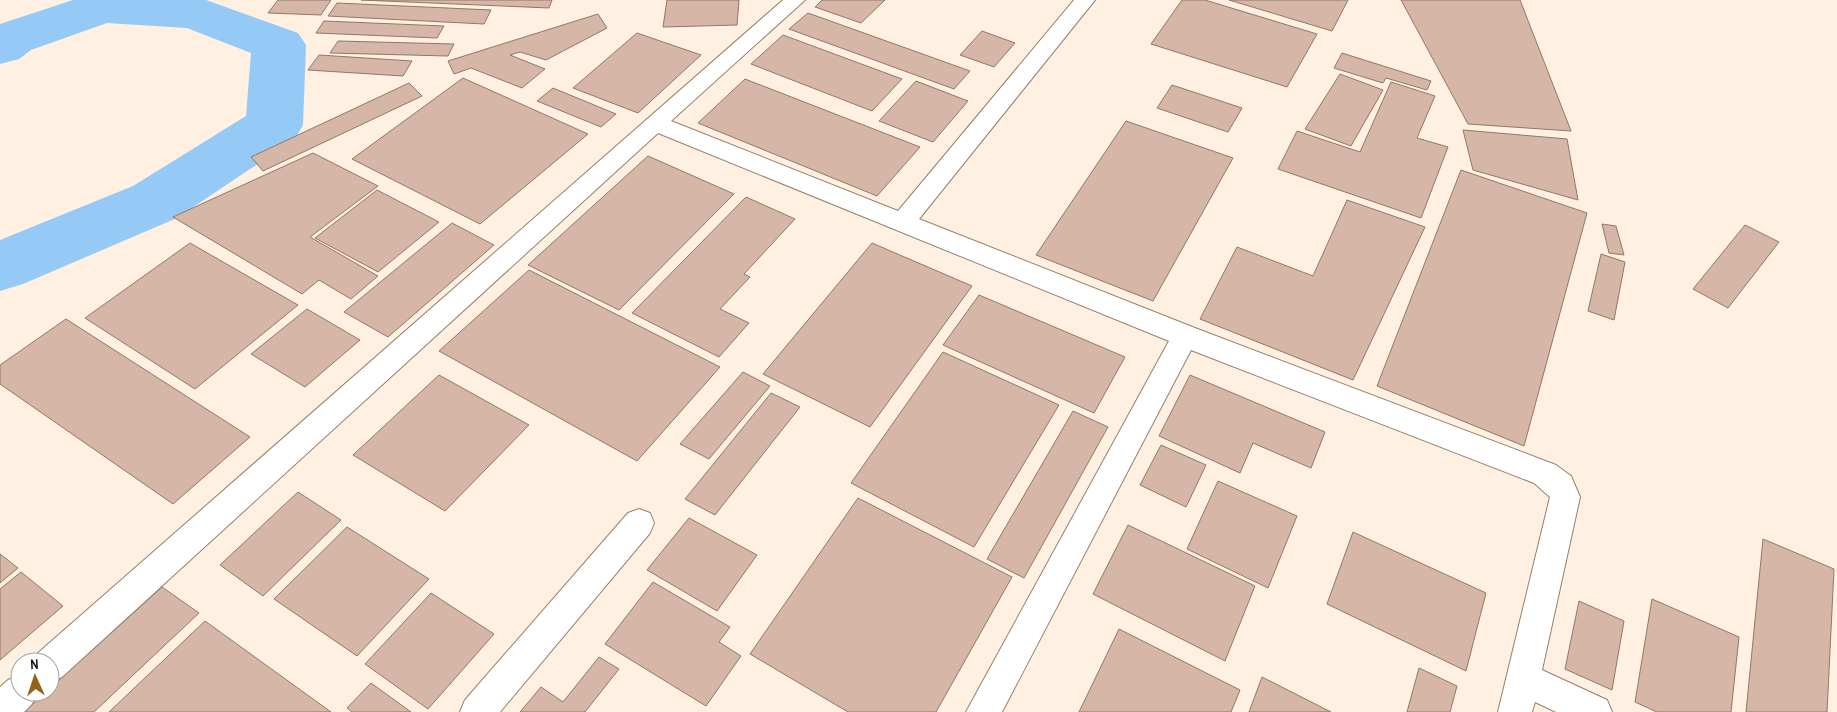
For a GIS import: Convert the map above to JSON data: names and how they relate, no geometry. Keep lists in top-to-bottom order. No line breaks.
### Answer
{"north":"top"}
